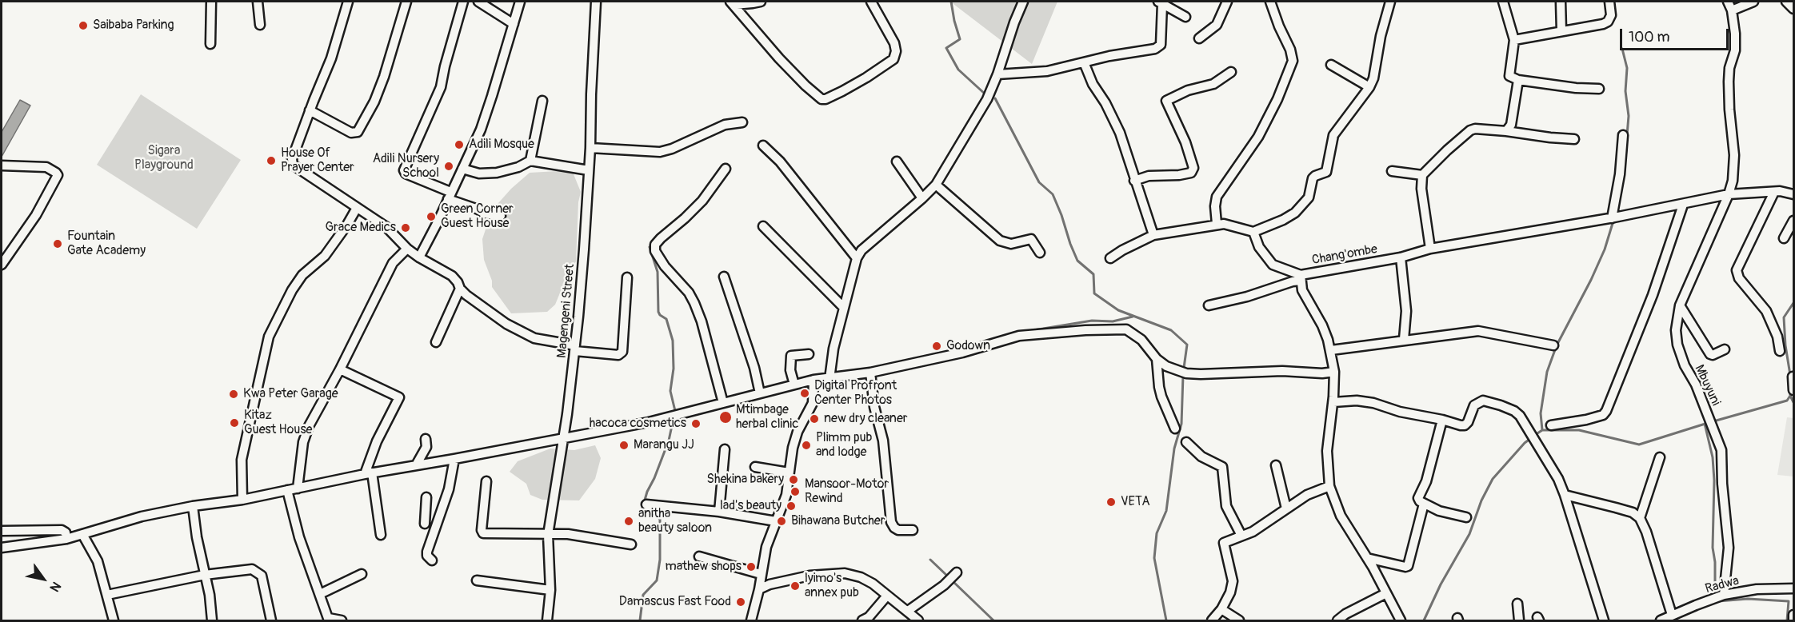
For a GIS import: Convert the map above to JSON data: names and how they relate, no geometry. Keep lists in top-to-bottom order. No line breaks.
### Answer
{"streets":{"street":["Chang'ombe","Magengeni Street","Mbuyuni","Radwa"]},"crossings":[["Chang'ombe","Mbuyuni"],["Mbuyuni","Radwa"]],"parks":["Sigara Playground"],"places":["Saibaba Parking","Adili Mosque","House Of Prayer Center","Adili Nursery School","Green Corner Guest House","Grace Medics","Fountain Gate Academy","Godown","Digital Profront Center Photos","Kwa Peter Garage","Mtimbage herbal clinic","new dry cleaner","Kitaz Guest House","hacoca cosmetics","Marangu JJ","Plimm pub and lodge","Shekina bakery","Mansoor-Motor Rewind","VETA","lad's beauty","anitha beauty saloon","Bihawana Butcher","mathew shops","lyimo's annex pub","Damascus Fast Food"],"scale_bar":"100 m","north":"bottom right"}
